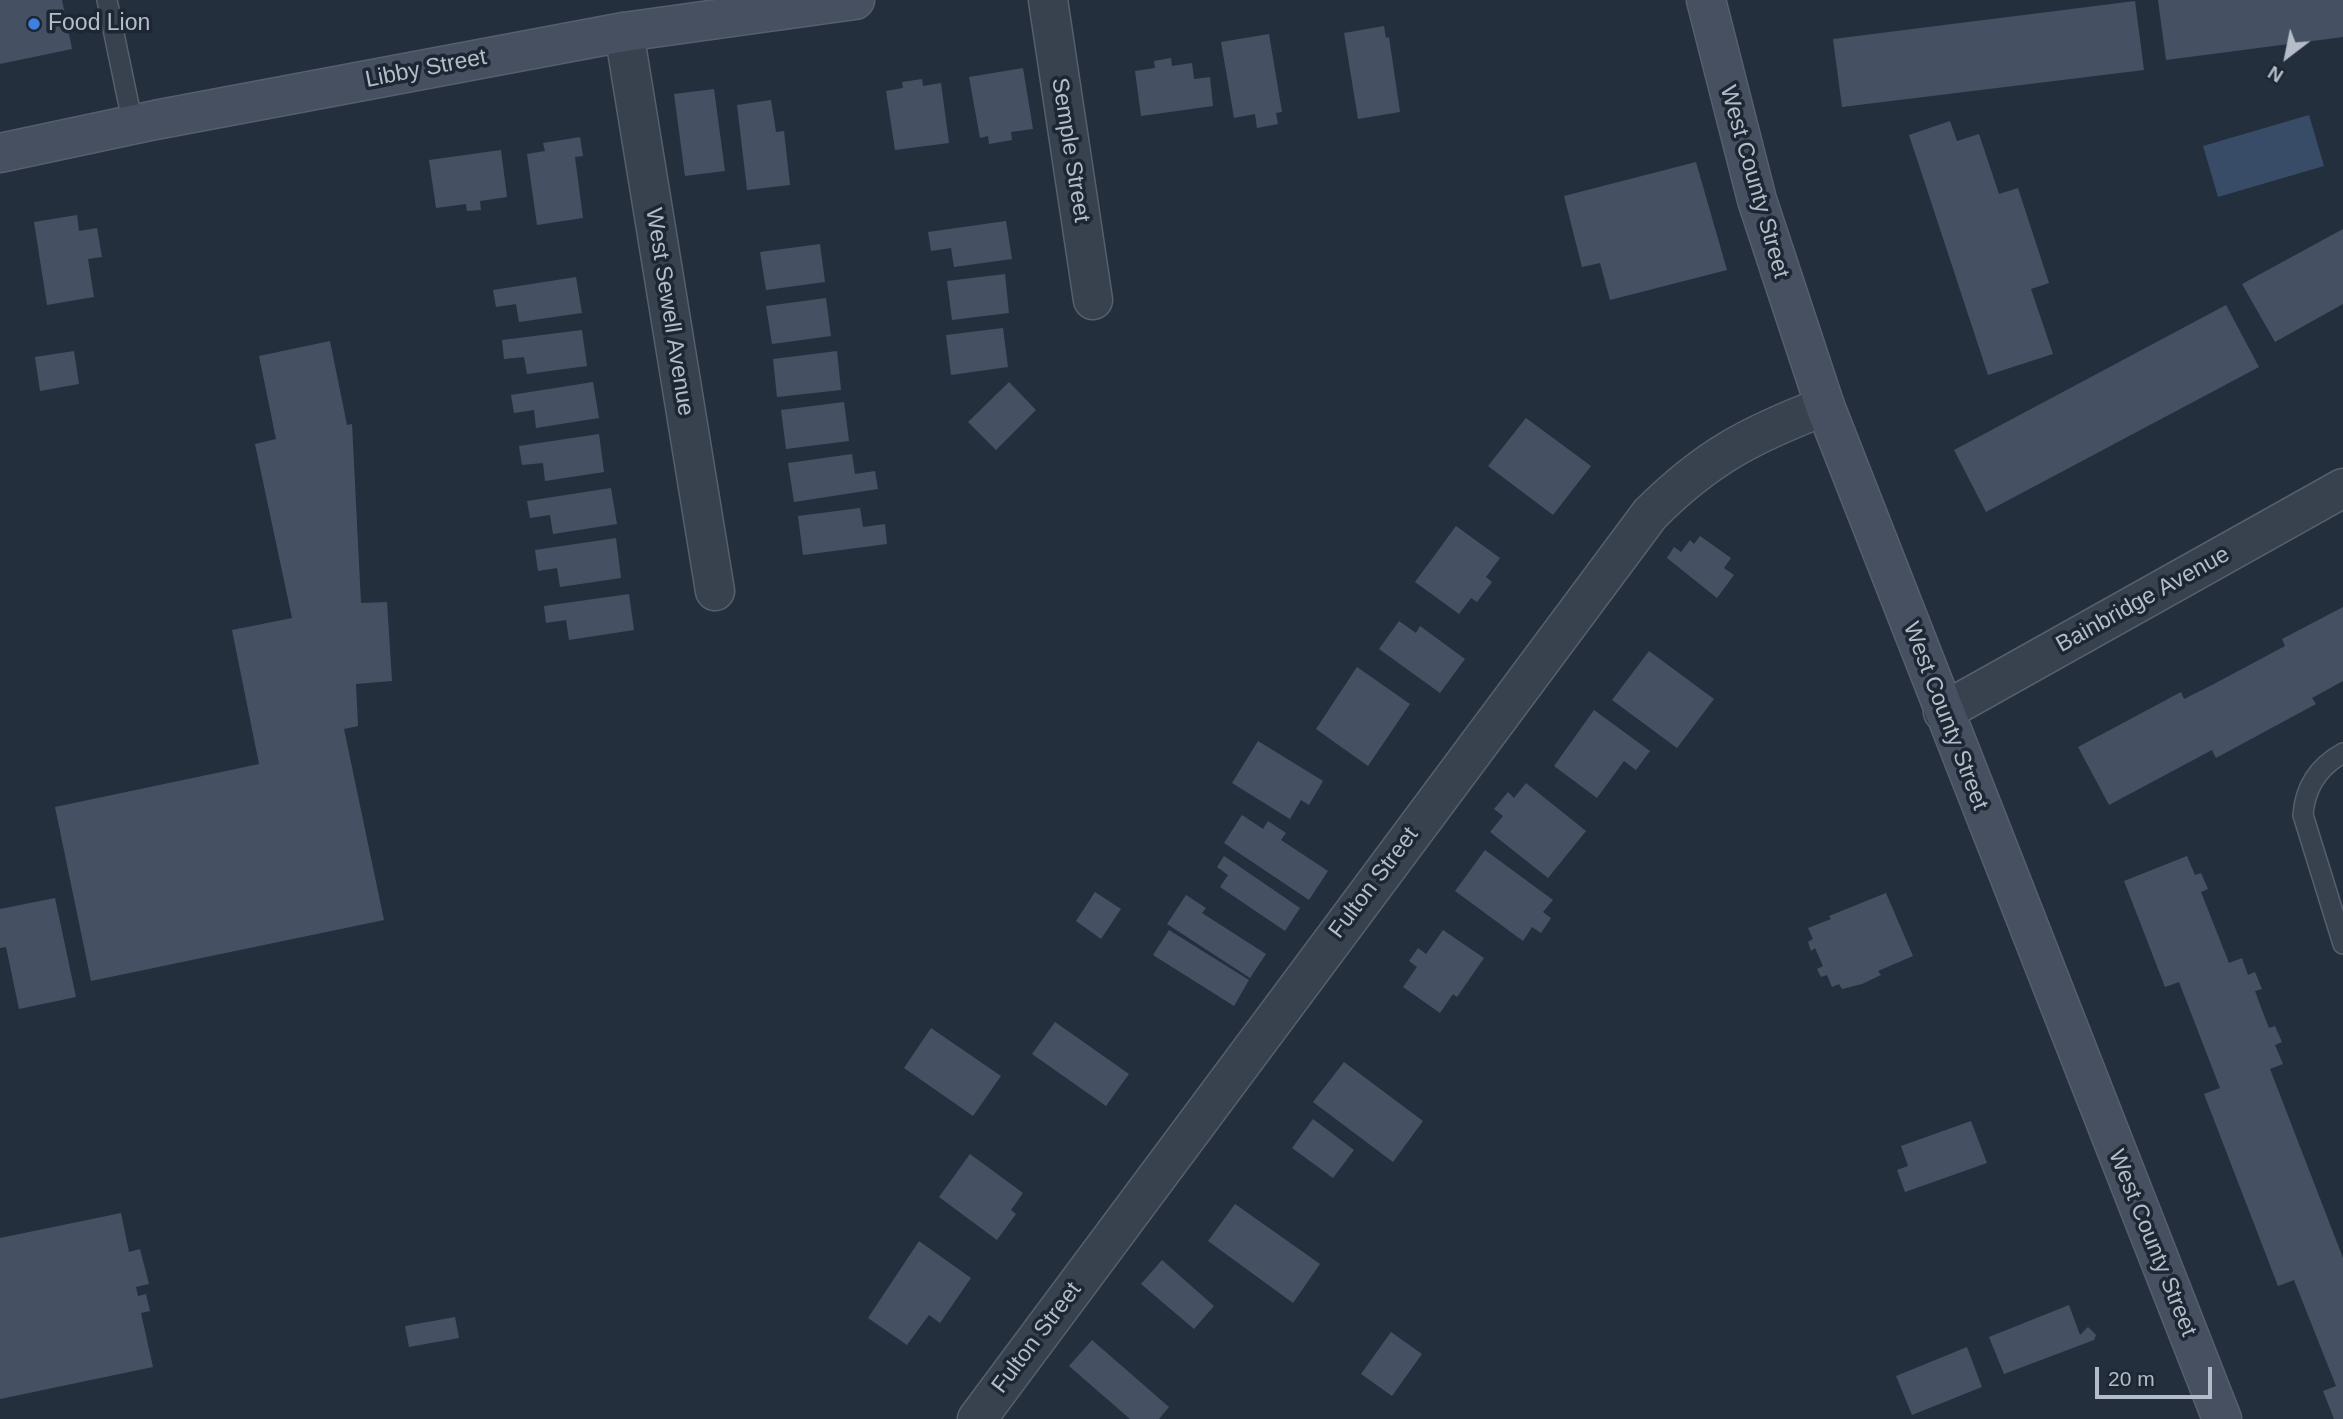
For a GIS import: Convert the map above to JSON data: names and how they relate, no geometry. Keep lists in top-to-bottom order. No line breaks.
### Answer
{"streets":{"main road":["Libby Street","West County Street"],"street":["Semple Street","West Sewell Avenue","Bainbridge Avenue","Fulton Street"]},"crossings":[["Libby Street","West Sewell Avenue"],["West County Street","Bainbridge Avenue"],["West County Street","Fulton Street"]],"places":["Food Lion"],"scale_bar":"20 m","north":"bottom left"}
